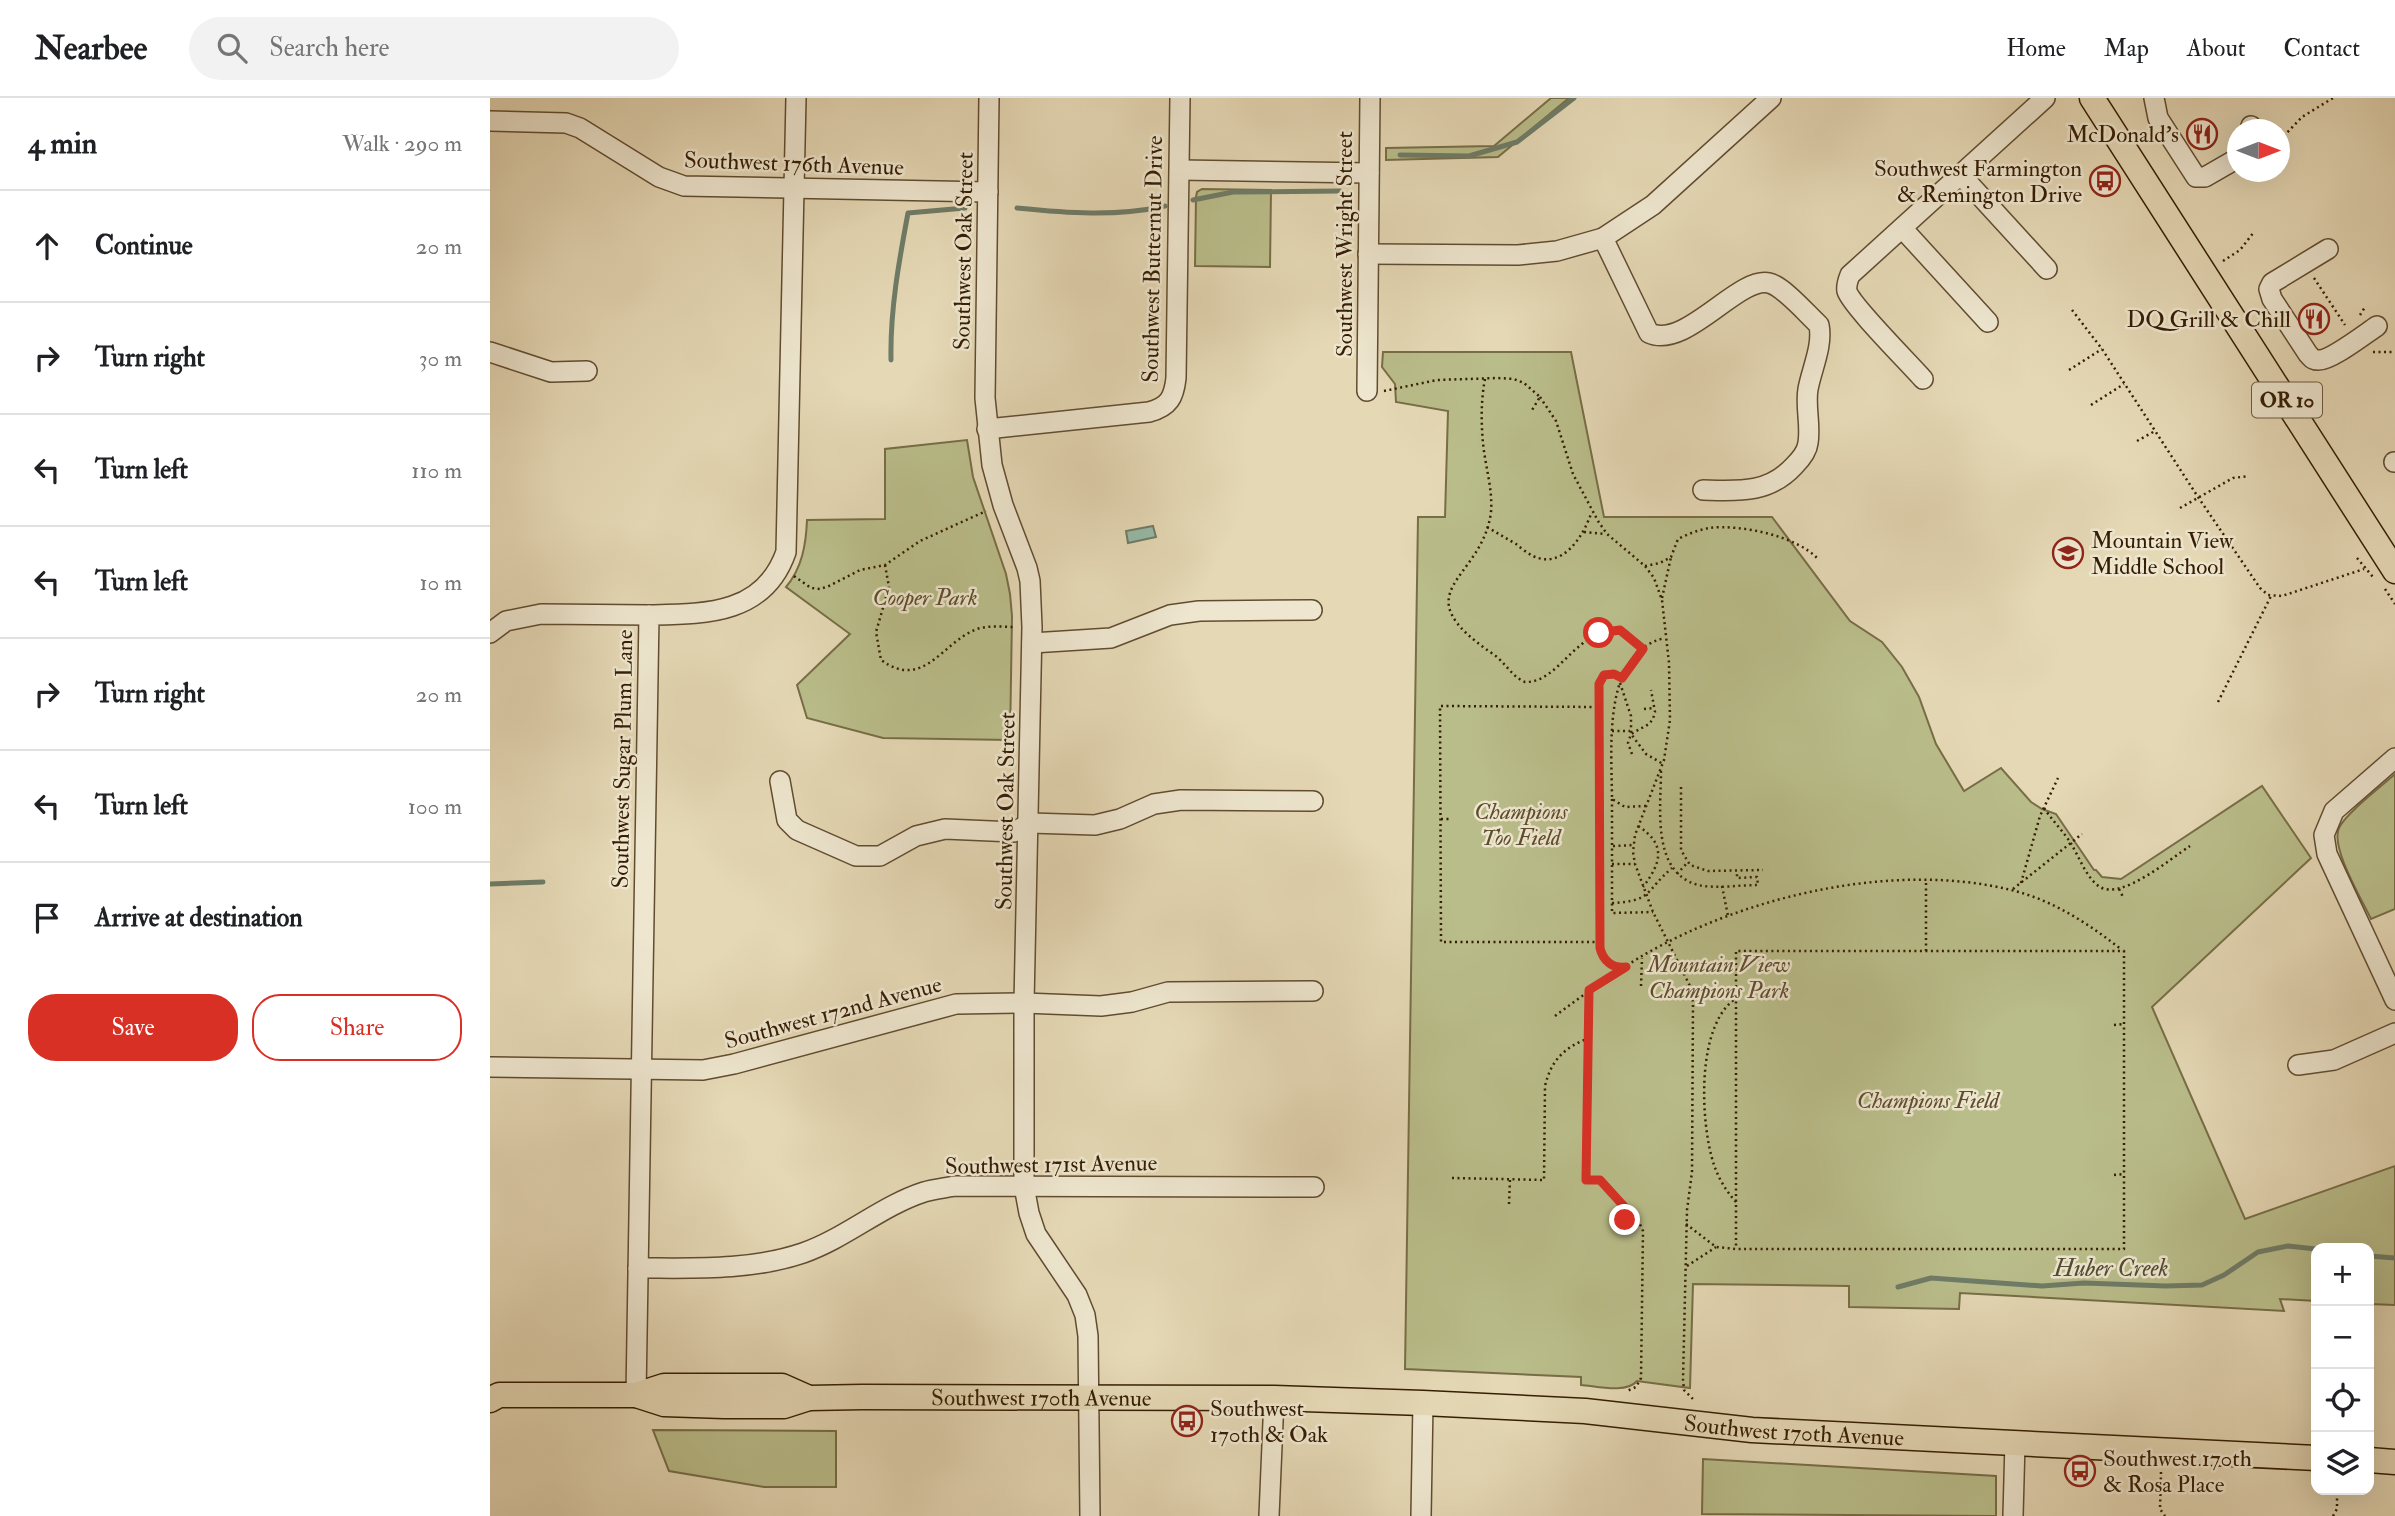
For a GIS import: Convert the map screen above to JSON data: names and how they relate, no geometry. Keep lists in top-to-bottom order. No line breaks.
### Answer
{"streets":{"main road":["OR 10","Southwest 170th Avenue"],"street":["Southwest 176th Avenue","Southwest Wright Street","Southwest Oak Street","Southwest Butternut Drive","Southwest Sugar Plum Lane","Southwest 172nd Avenue","Southwest 171st Avenue"]},"crossings":[["Southwest 176th Avenue","Southwest Oak Street"],["Southwest 176th Avenue","Southwest Sugar Plum Lane"],["Southwest Oak Street","Southwest Butternut Drive"],["Southwest Oak Street","Southwest 172nd Avenue"],["Southwest Oak Street","Southwest 171st Avenue"],["Southwest Oak Street","Southwest 170th Avenue"],["Southwest Sugar Plum Lane","Southwest 172nd Avenue"],["Southwest Sugar Plum Lane","Southwest 171st Avenue"],["Southwest Sugar Plum Lane","Southwest 170th Avenue"]],"water":["Huber Creek"],"parks":["Cooper Park","Champions Too Field","Mountain View Champions Park","Champions Field"],"places":{"restaurant":["McDonald's","DQ Grill & Chill"],"bus stop":["Southwest Farmington & Remington Drive","Southwest 170th & Oak","Southwest 170th & Rosa Place"],"school or university":["Mountain View Middle School"]},"north":"right","page":{"header":"Nearbee","search":"Search here","nav":["Home","Map","About","Contact"],"heading":["4 min","Walk · 290 m"],"list":[["Continue","20 m"],["Turn right","30 m"],["Turn left","110 m"],["Turn left","10 m"],["Turn right","20 m"],["Turn left","100 m"],"Arrive at destination"],"buttons":["Save","Share"],"map_buttons":["+","−"]}}
